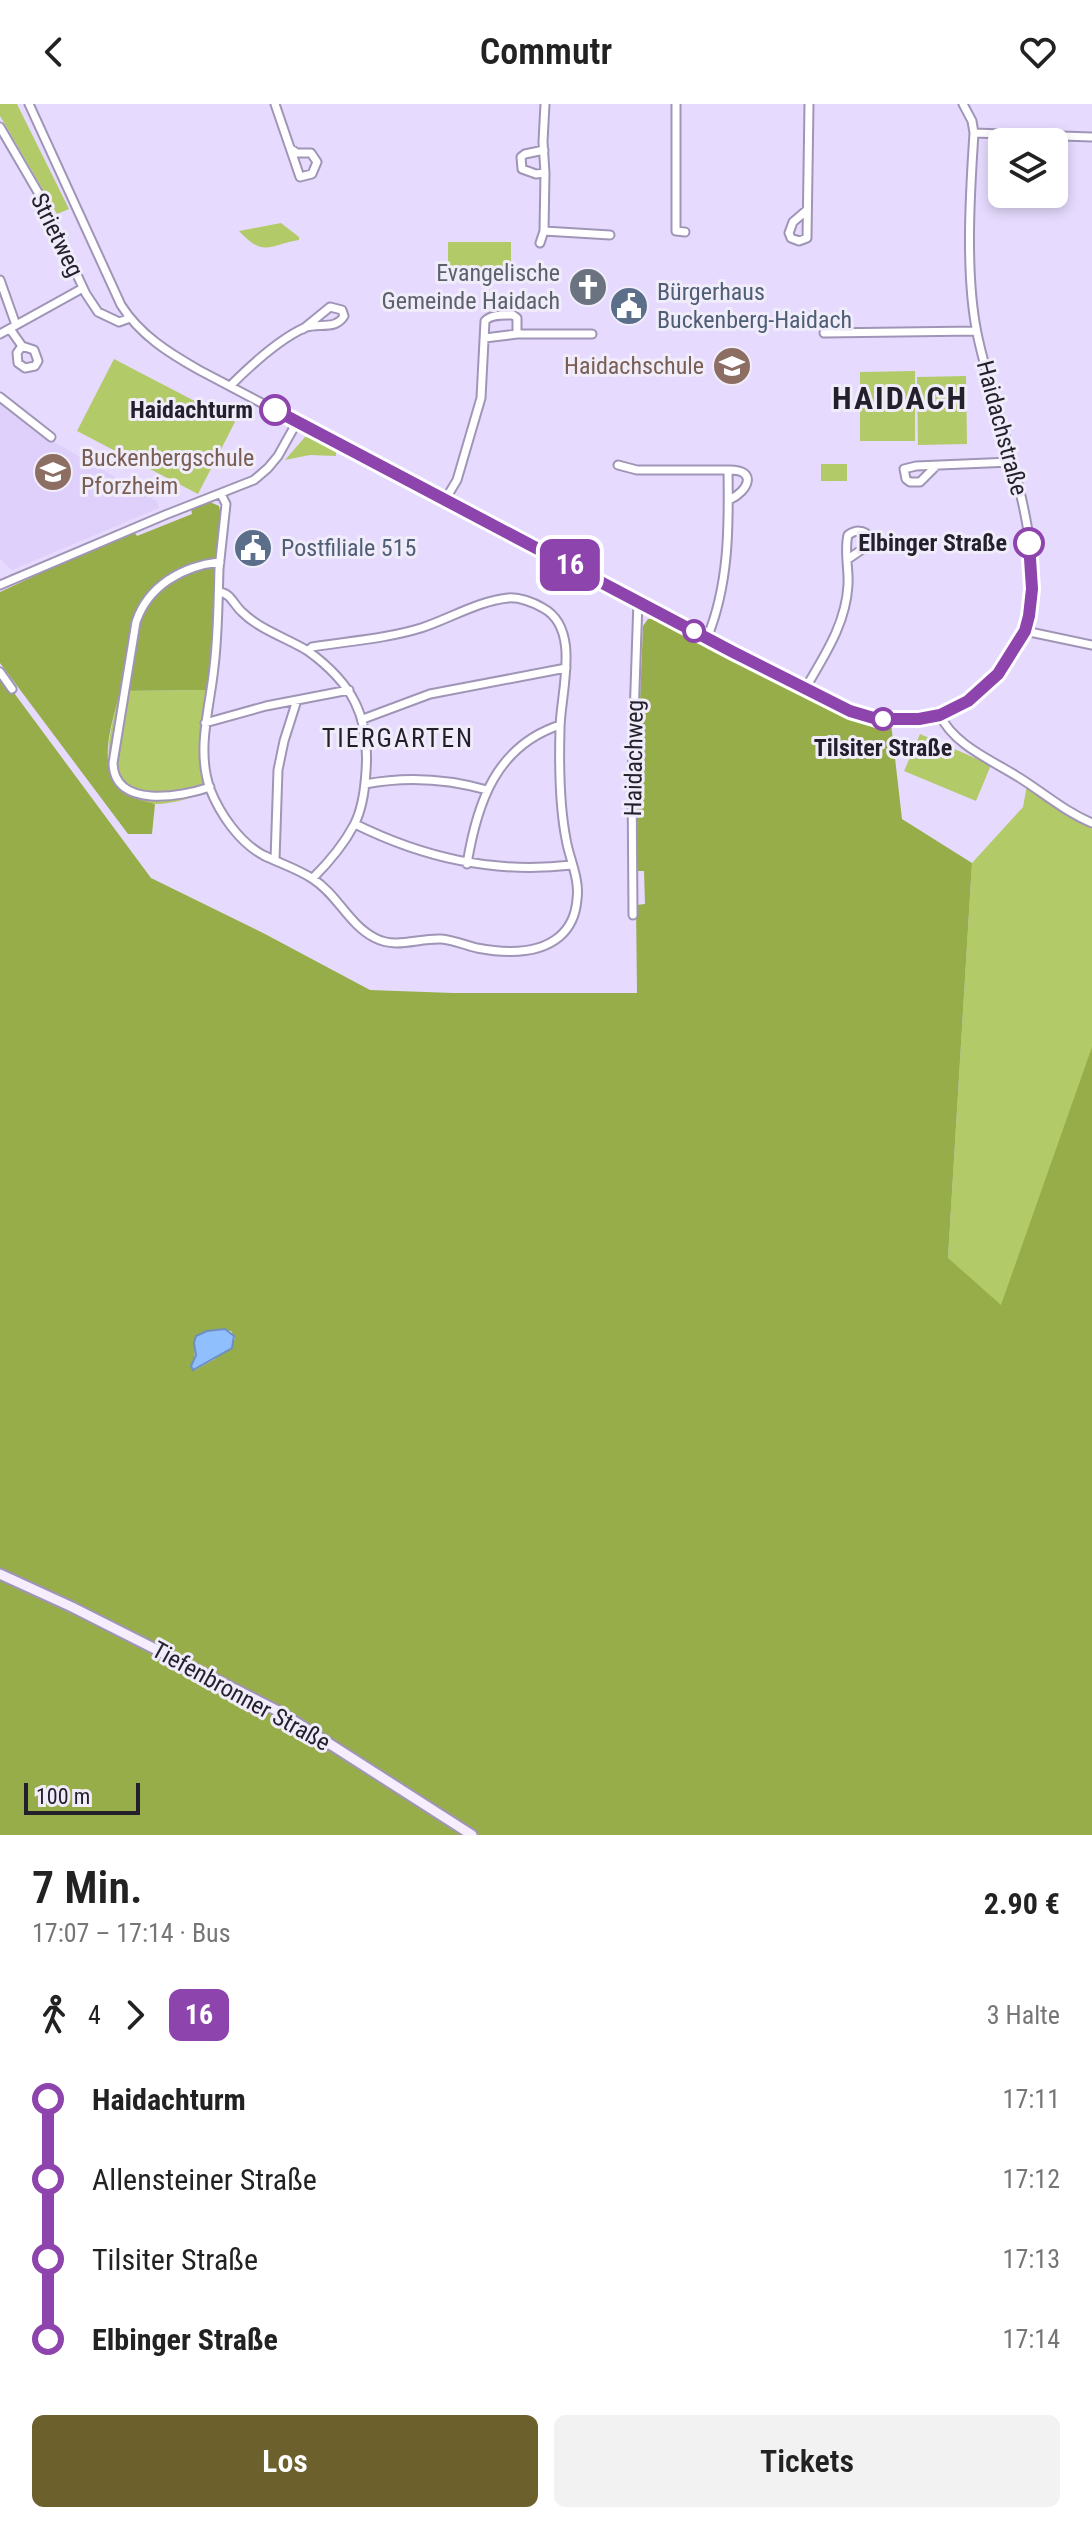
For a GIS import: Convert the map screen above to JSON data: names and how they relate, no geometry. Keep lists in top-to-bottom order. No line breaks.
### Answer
{"streets":{"street":["Strietweg","Haidachstraße","Haidachweg","Tiefenbronner Straße"]},"crossings":[["Strietweg","Haidachstraße"],["Strietweg","Haidachweg"]],"districts":["HAIDACH","TIERGARTEN"],"places":{"church":["Evangelische Gemeinde Haidach"],"public building":["Bürgerhaus Buckenberg-Haidach","Postfiliale 515"],"school or university":["Haidachschule","Buckenbergschule Pforzheim"],"other":["Haidachturm","Elbinger Straße","Tilsiter Straße"]},"lines":["bus line 16"],"scale_bar":"100 m","page":{"header":"Commutr","on_map":"16","scale":"100 m","heading":["7 Min.","17:07 – 17:14 · Bus","2.90 €"],"legs":["4","16","3 Halte"],"list":[{"name":"Haidachturm","value":"17:11"},{"name":"Allensteiner Straße","value":"17:12"},{"name":"Tilsiter Straße","value":"17:13"},{"name":"Elbinger Straße","value":"17:14"}],"buttons":["Los","Tickets"]}}
